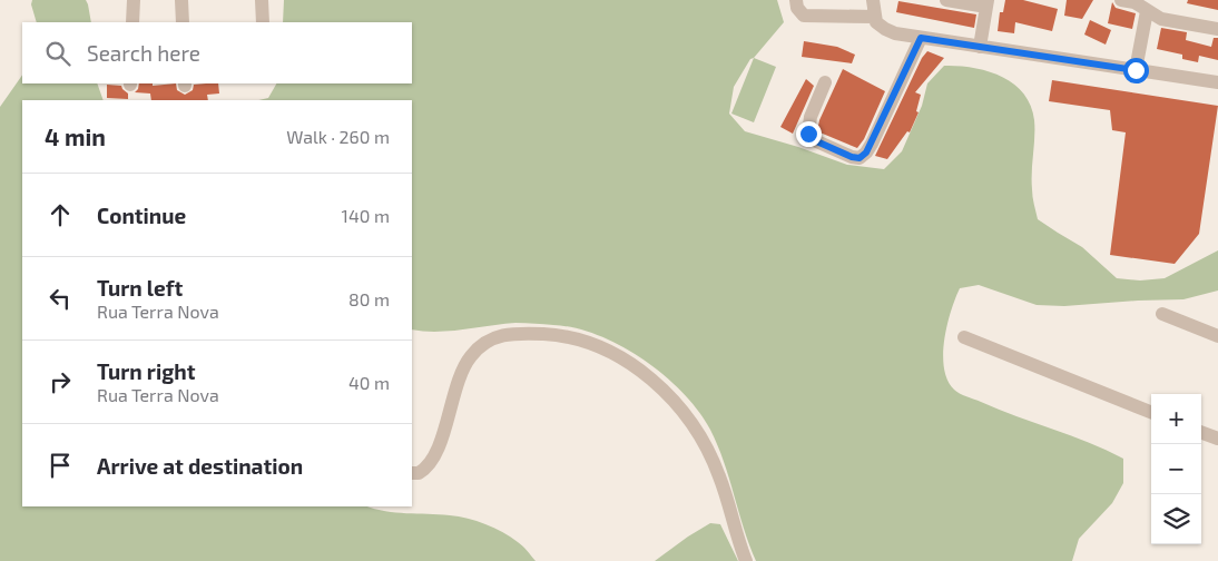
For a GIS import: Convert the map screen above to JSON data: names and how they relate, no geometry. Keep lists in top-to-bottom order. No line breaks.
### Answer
{"page":{"search":"Search here","heading":["4 min","Walk · 260 m"],"list":[["Continue","140 m"],["Turn left","Rua Terra Nova","80 m"],["Turn right","Rua Terra Nova","40 m"],"Arrive at destination"],"map_buttons":["+","−"]}}
